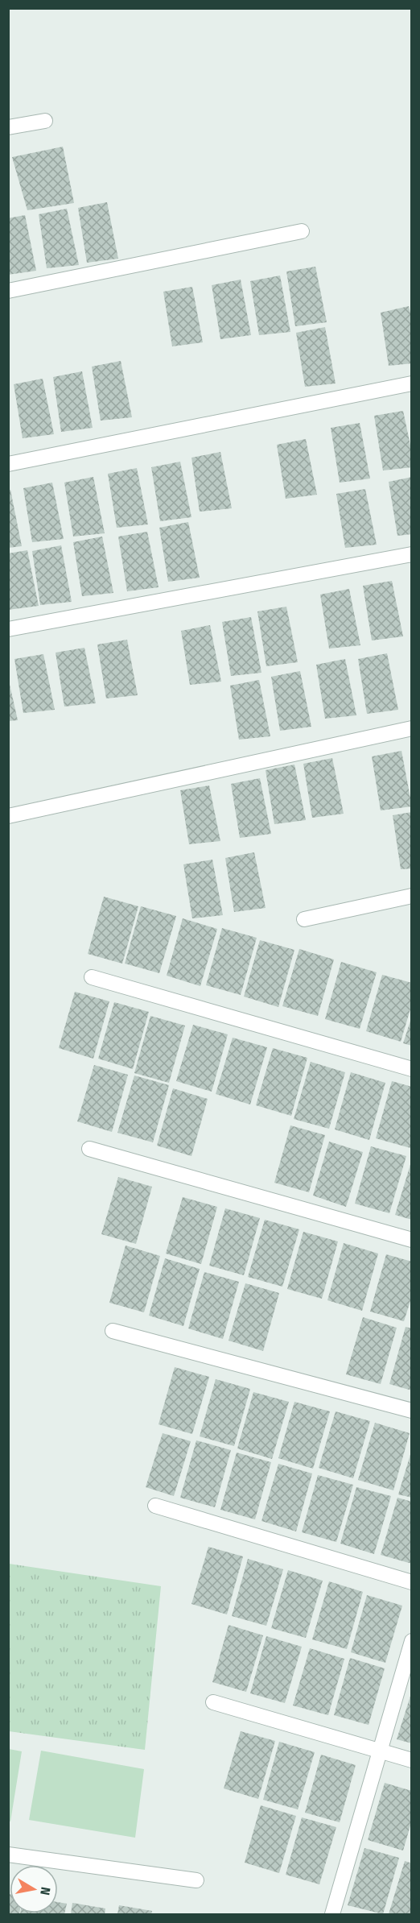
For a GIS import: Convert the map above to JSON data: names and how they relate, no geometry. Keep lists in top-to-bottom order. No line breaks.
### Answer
{"north":"right"}
